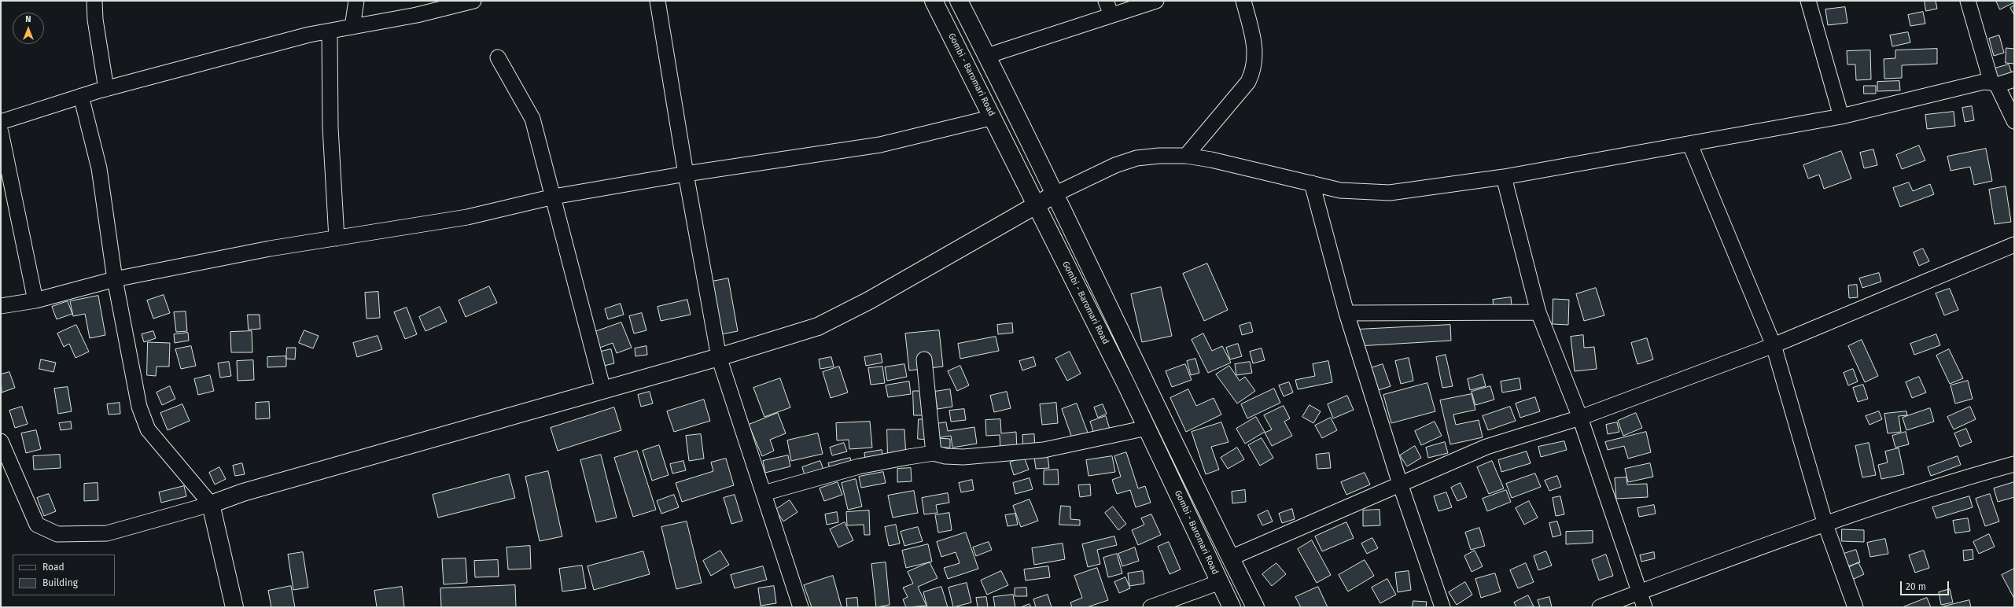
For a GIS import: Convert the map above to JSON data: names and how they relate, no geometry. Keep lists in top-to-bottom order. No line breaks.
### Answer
{"streets":{"main road":["Gombi - Baromari Road"]},"legend":["Road","Building"],"scale_bar":"20 m","north":"top"}
